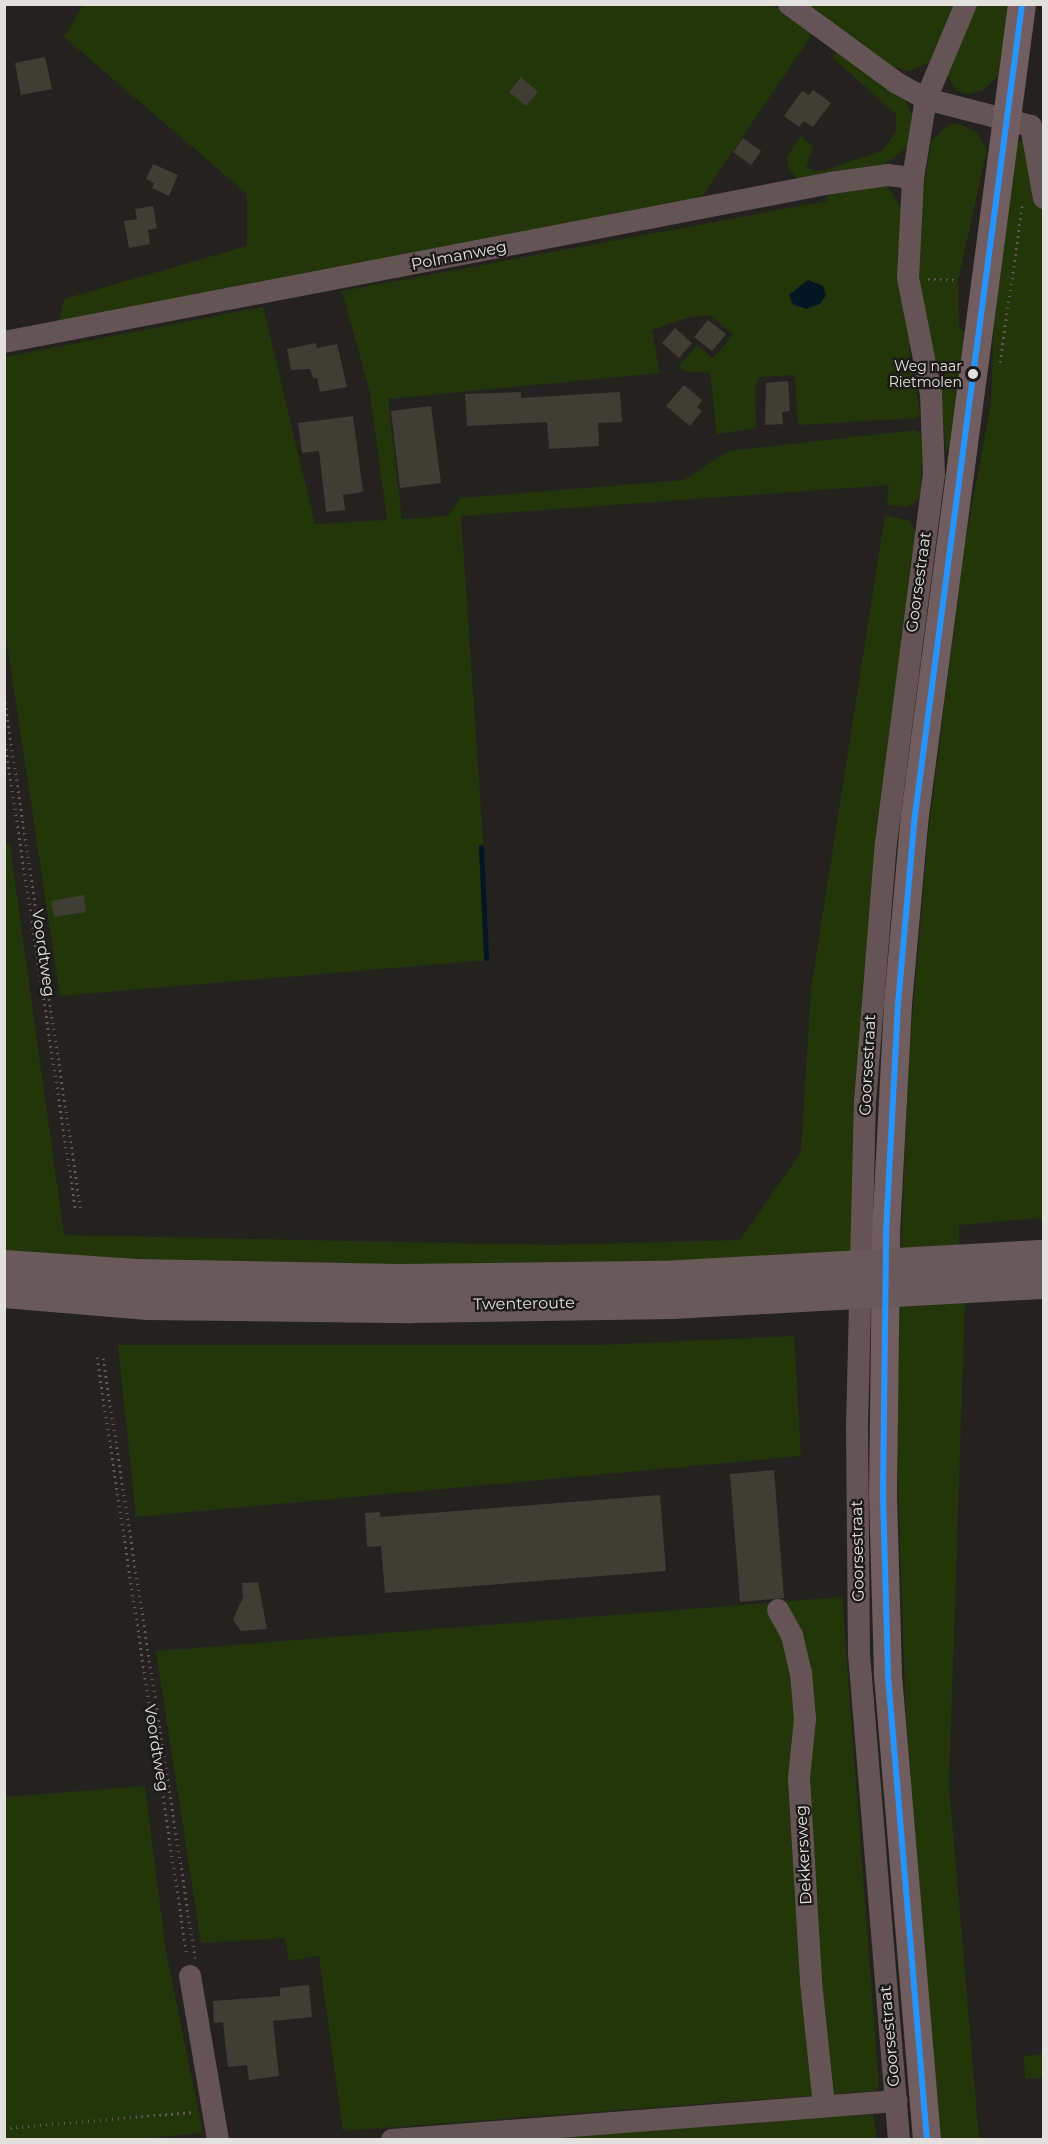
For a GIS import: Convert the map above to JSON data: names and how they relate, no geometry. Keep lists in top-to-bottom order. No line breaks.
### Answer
{"streets":{"highway":["Twenteroute"],"main road":["Goorsestraat"],"street":["Polmanweg","Dekkersweg"],"path":["Voordtweg"]},"crossings":[["Polmanweg","Goorsestraat"]],"places":["Weg naar Rietmolen"]}
